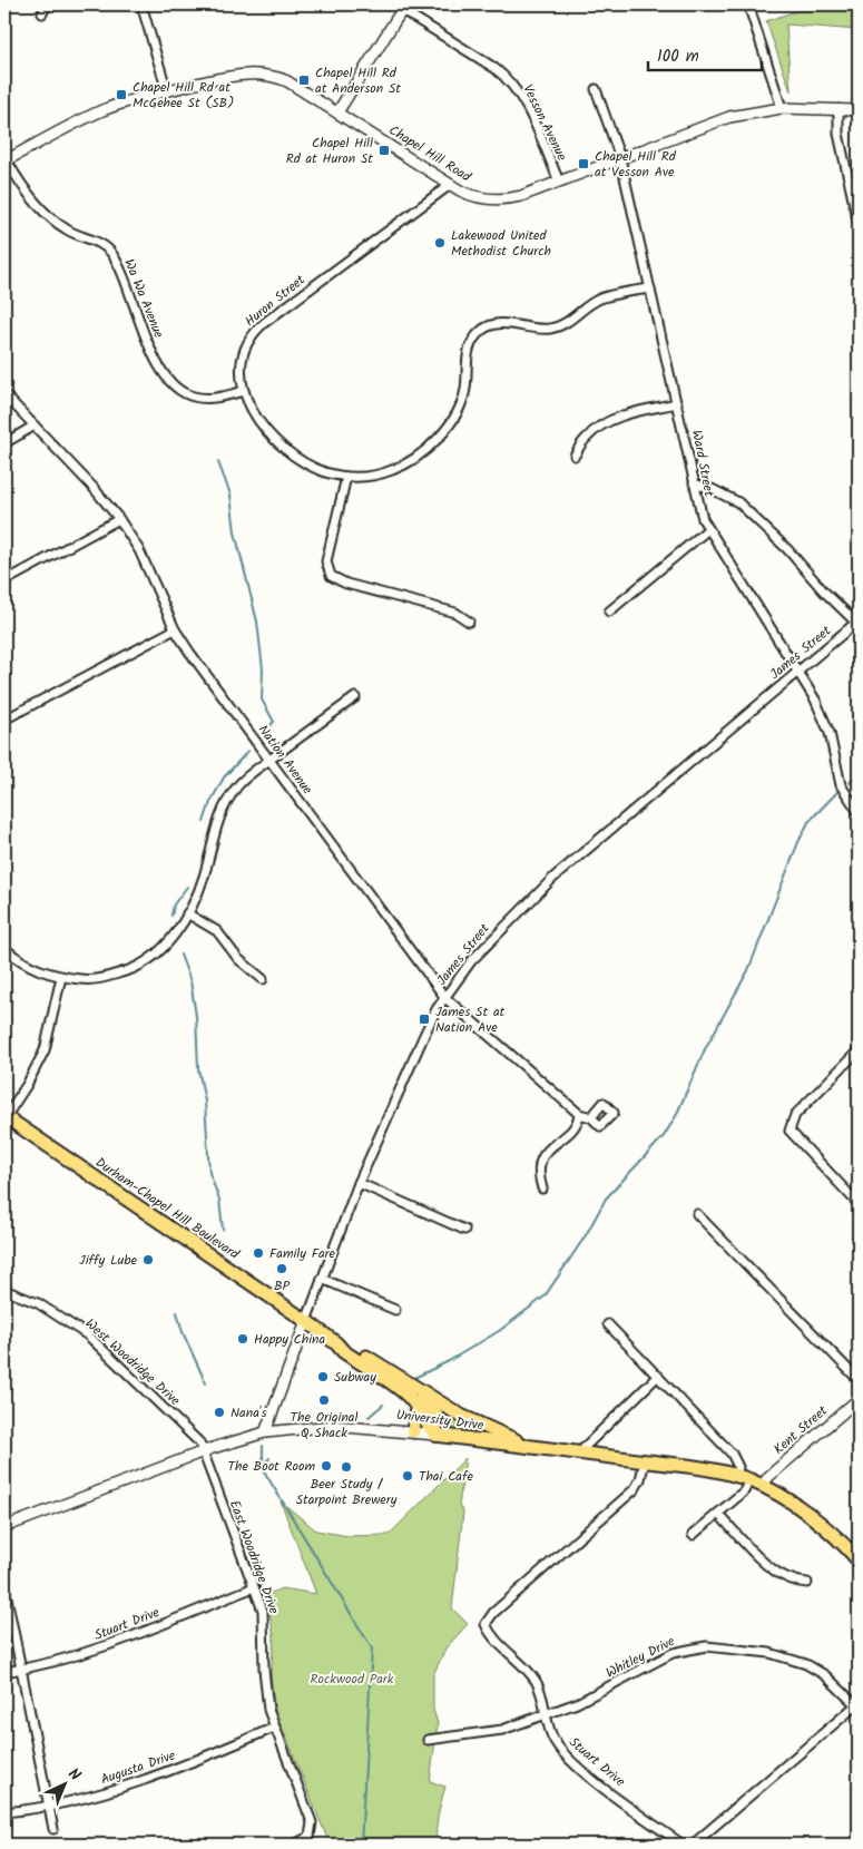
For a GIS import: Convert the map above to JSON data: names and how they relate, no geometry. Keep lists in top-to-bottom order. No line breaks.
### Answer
{"streets":{"main road":["Durham-Chapel Hill Boulevard","University Drive"],"street":["Vesson Avenue","Chapel Hill Road","Wa Wa Avenue","Huron Street","Ward Street","James Street","Nation Avenue","West Woodridge Drive","Kent Street","East Woodridge Drive","Stuart Drive","Whitley Drive","Augusta Drive"]},"crossings":[["Vesson Avenue","Chapel Hill Road"],["Chapel Hill Road","Wa Wa Avenue"],["Chapel Hill Road","Huron Street"],["Chapel Hill Road","Ward Street"],["Wa Wa Avenue","Huron Street"],["Huron Street","Ward Street"],["Ward Street","James Street"],["James Street","Nation Avenue"],["James Street","Durham-Chapel Hill Boulevard"],["James Street","University Drive"],["Durham-Chapel Hill Boulevard","University Drive"],["West Woodridge Drive","University Drive"],["West Woodridge Drive","East Woodridge Drive"],["University Drive","Kent Street"],["University Drive","East Woodridge Drive"],["University Drive","Stuart Drive"],["East Woodridge Drive","Stuart Drive"],["East Woodridge Drive","Augusta Drive"],["Stuart Drive","Whitley Drive"]],"parks":["Rockwood Park"],"places":{"transit":["Chapel Hill Rd at Anderson St","Chapel Hill Rd at McGehee St (SB)","Chapel Hill Rd at Huron St","Chapel Hill Rd at Vesson Ave","James St at Nation Ave"],"other":["Lakewood United Methodist Church","Family Fare","Jiffy Lube","BP","Happy China","Subway","The Original Q Shack","Nana's","The Boot Room","Beer Study / Starpoint Brewery","Thai Cafe"]},"scale_bar":"100 m","north":"top right"}
